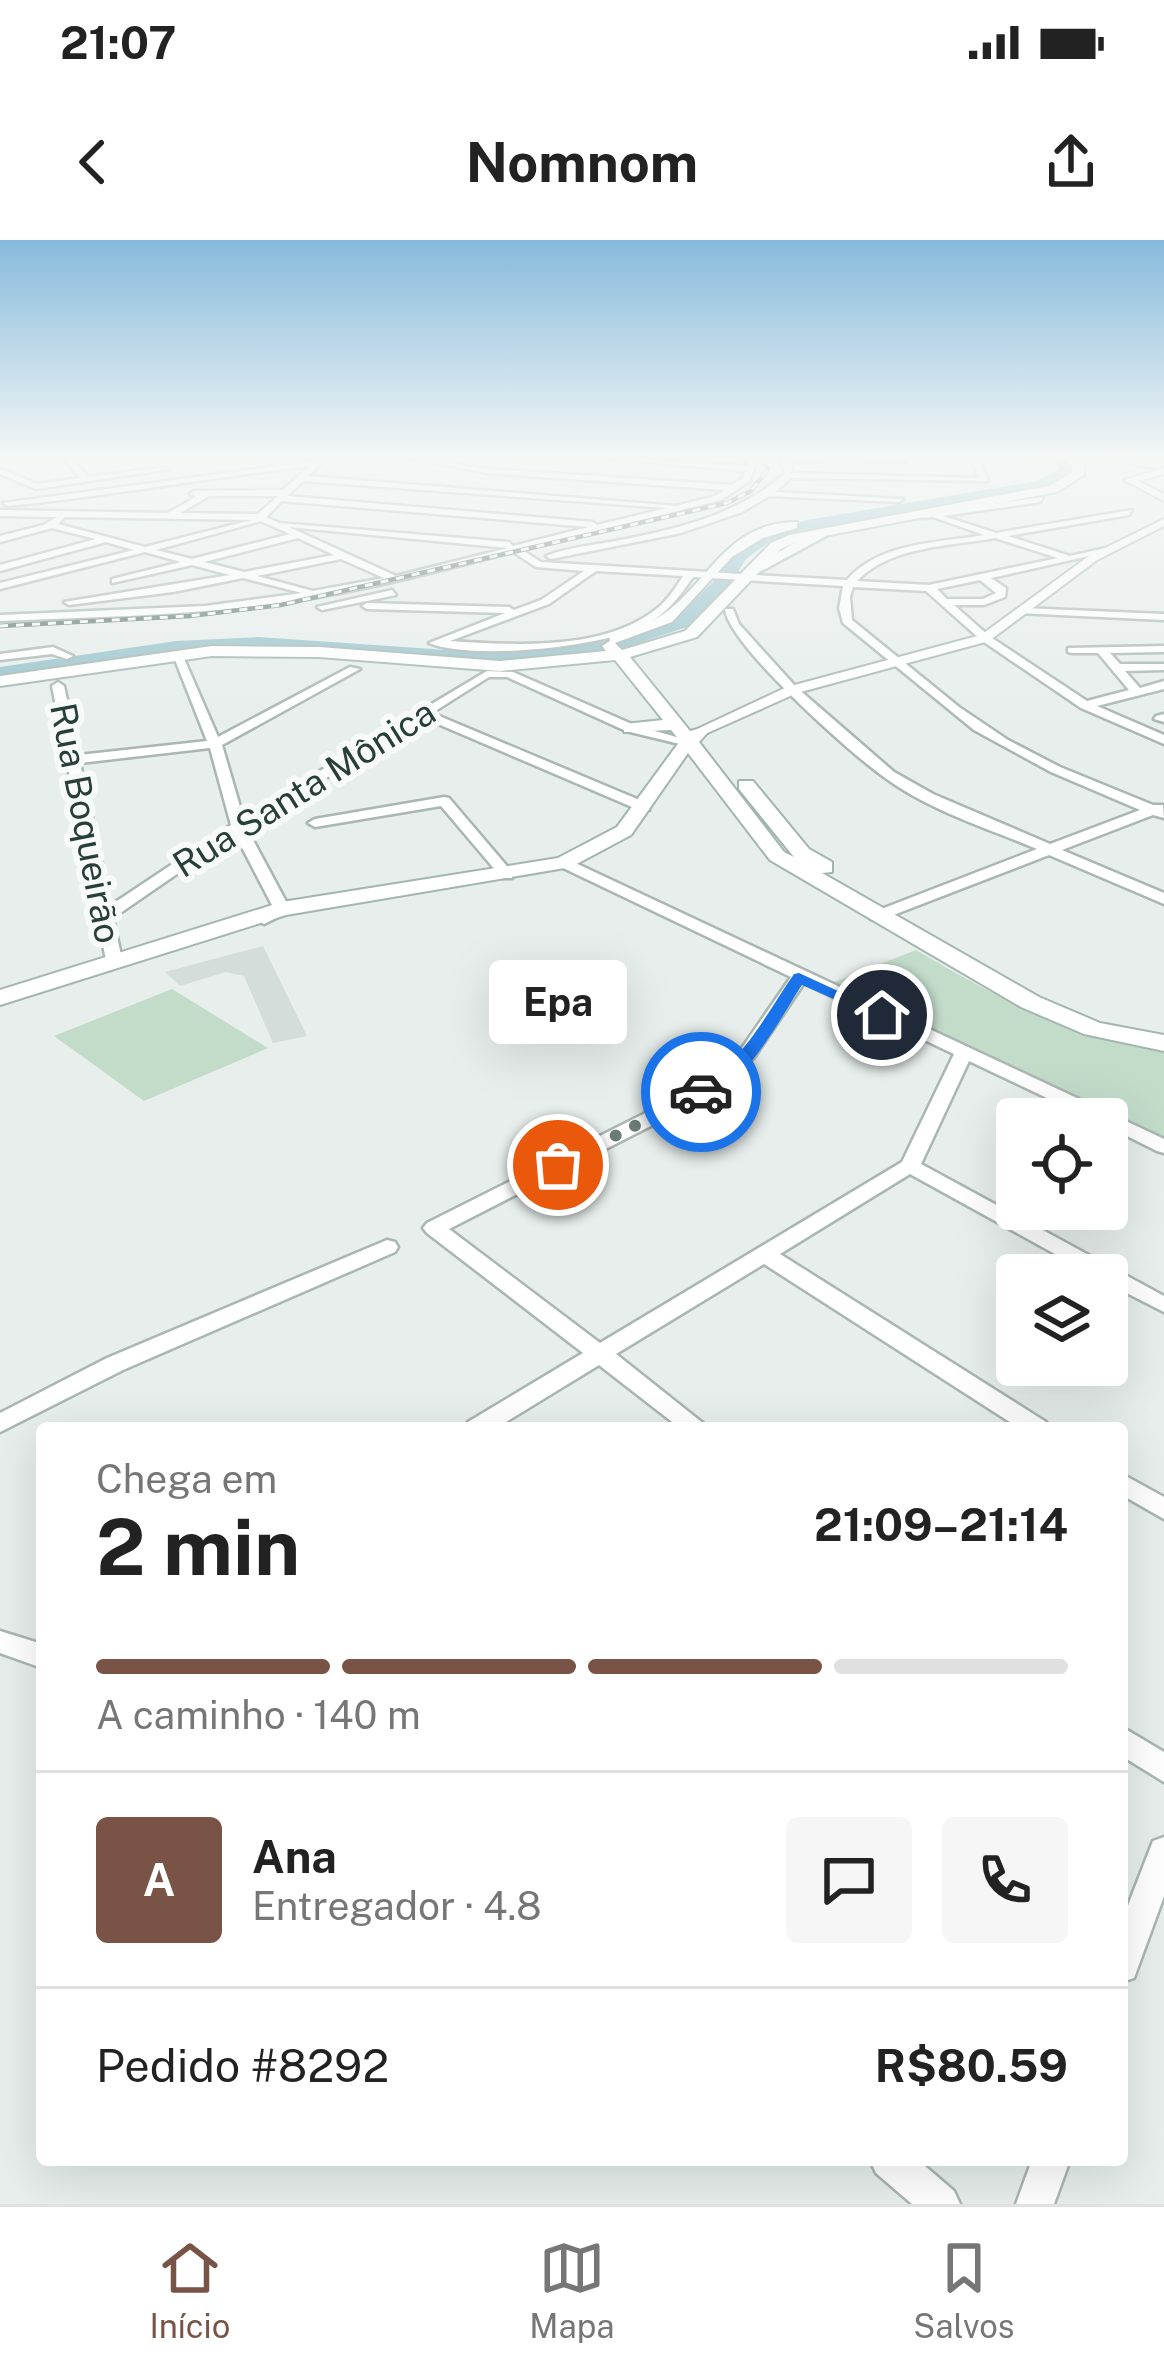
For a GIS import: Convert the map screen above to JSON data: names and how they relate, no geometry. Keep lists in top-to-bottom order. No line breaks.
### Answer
{"streets":{"street":["Rua Santa Mônica","Rua Boqueirão"]},"crossings":[["Rua Santa Mônica","Rua Boqueirão"]],"places":["Epa"],"page":{"status":"21:07","header":"Nomnom","bubble":"Epa","heading":["2 min","Chega em","21:09–21:14"],"panel":["Ana","Entregador · 4.8","Pedido #8292","R$80.59"],"bar":"A caminho · 140 m","round":"A","tabs":["Início","Mapa","Salvos"]}}
